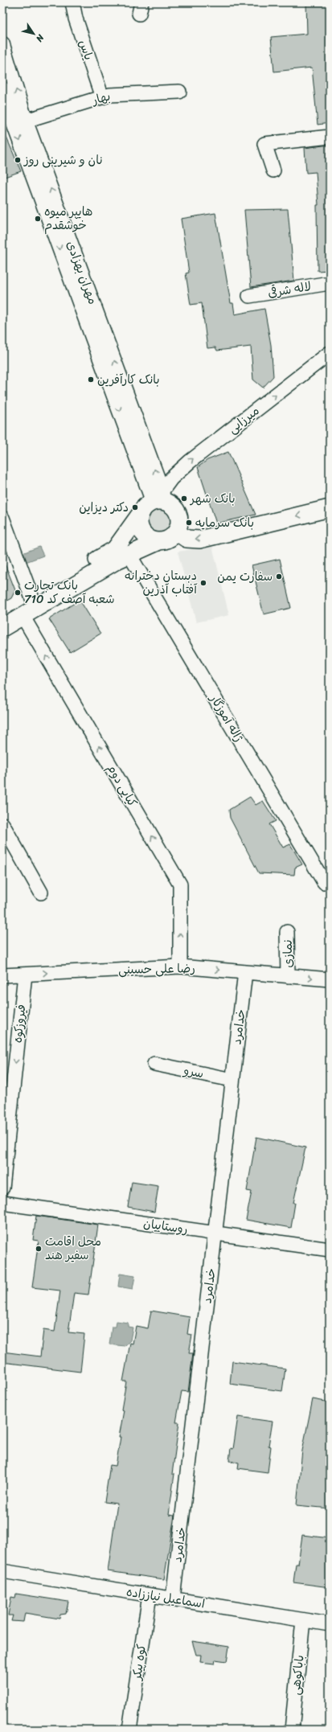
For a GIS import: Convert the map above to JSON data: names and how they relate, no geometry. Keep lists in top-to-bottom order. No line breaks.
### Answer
{"streets":{"street":["یاس","بهار","مهران بهزادی","لاله شرقی","میرزایی","ژاله آموزگار","کیایی دوم","نمازی","رضا علی حسینی","فیروزکوه","خدامرد","سرو","روستاییان","اسماعیل نیاززاده","کوه پیکر","باباکوهی"]},"crossings":[["یاس","بهار"],["بهار","مهران بهزادی"],["مهران بهزادی","میرزایی"],["کیایی دوم","رضا علی حسینی"],["نمازی","رضا علی حسینی"],["رضا علی حسینی","فیروزکوه"],["رضا علی حسینی","خدامرد"],["خدامرد","سرو"],["خدامرد","روستاییان"],["خدامرد","اسماعیل نیاززاده"],["اسماعیل نیاززاده","کوه پیکر"],["اسماعیل نیاززاده","باباکوهی"]],"one_way":["میرزایی","کیایی دوم","رضا علی حسینی","فیروزکوه"],"places":["نان و شیرینی روز","هایپر میوه خوشقدم","بانک کارآفرین","بانک شهر","دکتر دیزاین","بانک سرمایه","سفارت یمن","دبستان دخترانه آفتاب آذرین","بانک تجارت شعبه آصف کد 710","محل اقامت سفیر هند"],"north":"bottom right"}
